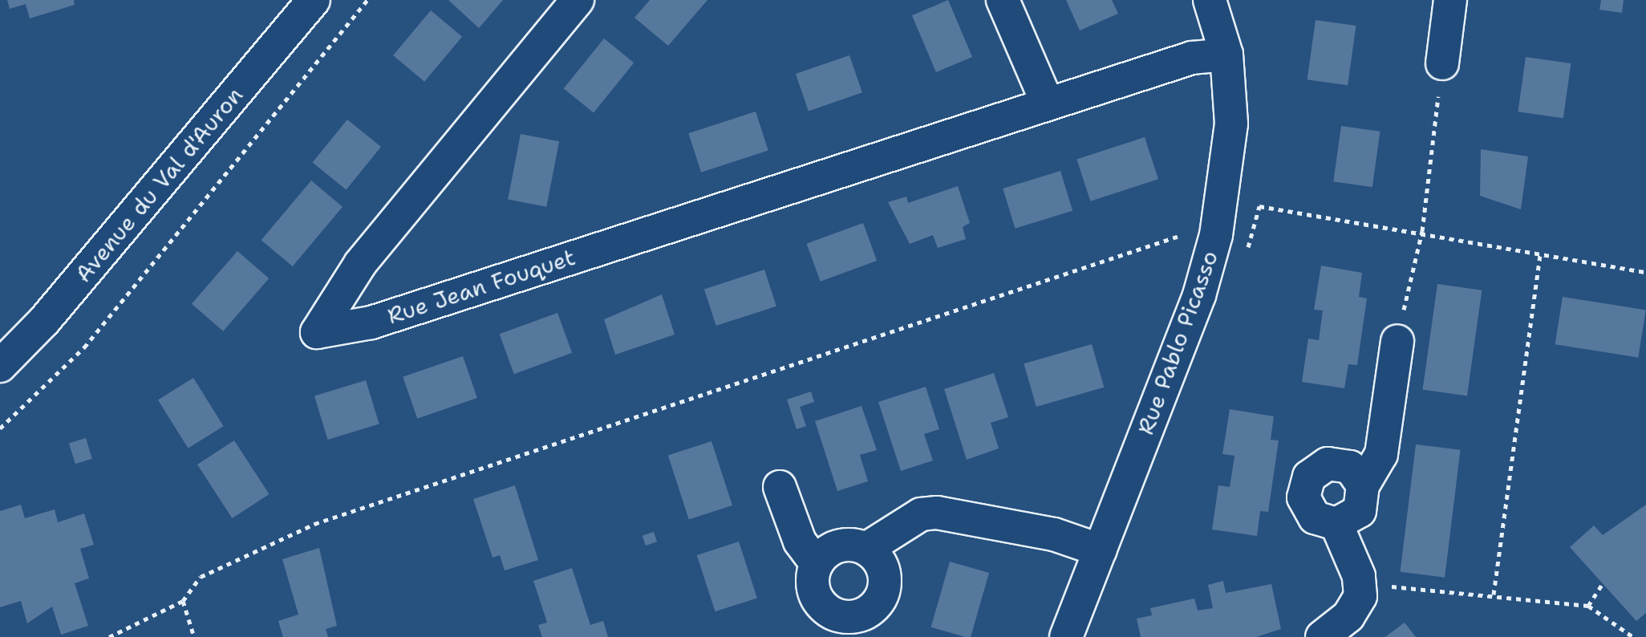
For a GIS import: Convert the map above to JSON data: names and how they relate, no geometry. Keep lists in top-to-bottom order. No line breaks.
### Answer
{"streets":{"street":["Avenue du Val d'Auron","Rue Jean Fouquet","Rue Pablo Picasso"]},"crossings":[["Rue Jean Fouquet","Rue Pablo Picasso"]]}
